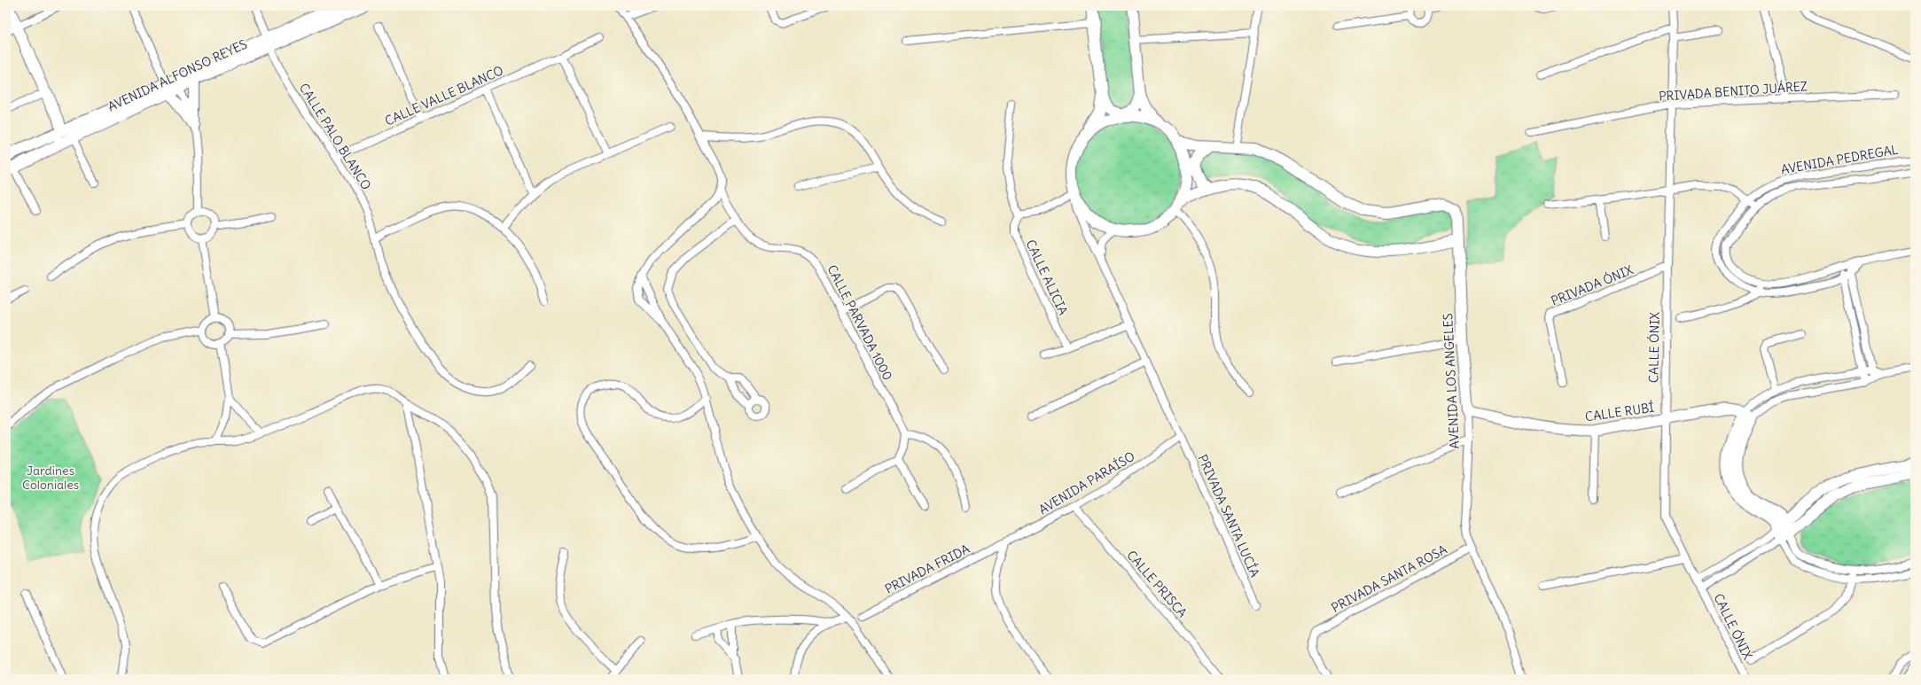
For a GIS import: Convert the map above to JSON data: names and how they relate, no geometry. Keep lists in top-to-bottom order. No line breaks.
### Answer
{"streets":{"street":["AVENIDA ALFONSO REYES","PRIVADA BENITO JUÁREZ","CALLE VALLE BLANCO","CALLE PALO BLANCO","AVENIDA PEDREGAL","CALLE ALICIA","PRIVADA ÓNIX","CALLE PARVADA 1000","CALLE ÓNIX","AVENIDA LOS ANGELES","CALLE RUBÍ","AVENIDA PARAÍSO","PRIVADA SANTA LUCÍA","PRIVADA FRIDA","PRIVADA SANTA ROSA","CALLE PRISCA"]},"crossings":[["AVENIDA ALFONSO REYES","CALLE PALO BLANCO"],["PRIVADA BENITO JUÁREZ","CALLE ÓNIX"],["CALLE VALLE BLANCO","CALLE PALO BLANCO"],["PRIVADA ÓNIX","CALLE ÓNIX"],["CALLE ÓNIX","CALLE RUBÍ"],["AVENIDA LOS ANGELES","CALLE RUBÍ"],["AVENIDA LOS ANGELES","PRIVADA SANTA ROSA"],["AVENIDA PARAÍSO","PRIVADA SANTA LUCÍA"],["AVENIDA PARAÍSO","PRIVADA FRIDA"],["AVENIDA PARAÍSO","CALLE PRISCA"]],"parks":["Jardines Coloniales"]}
